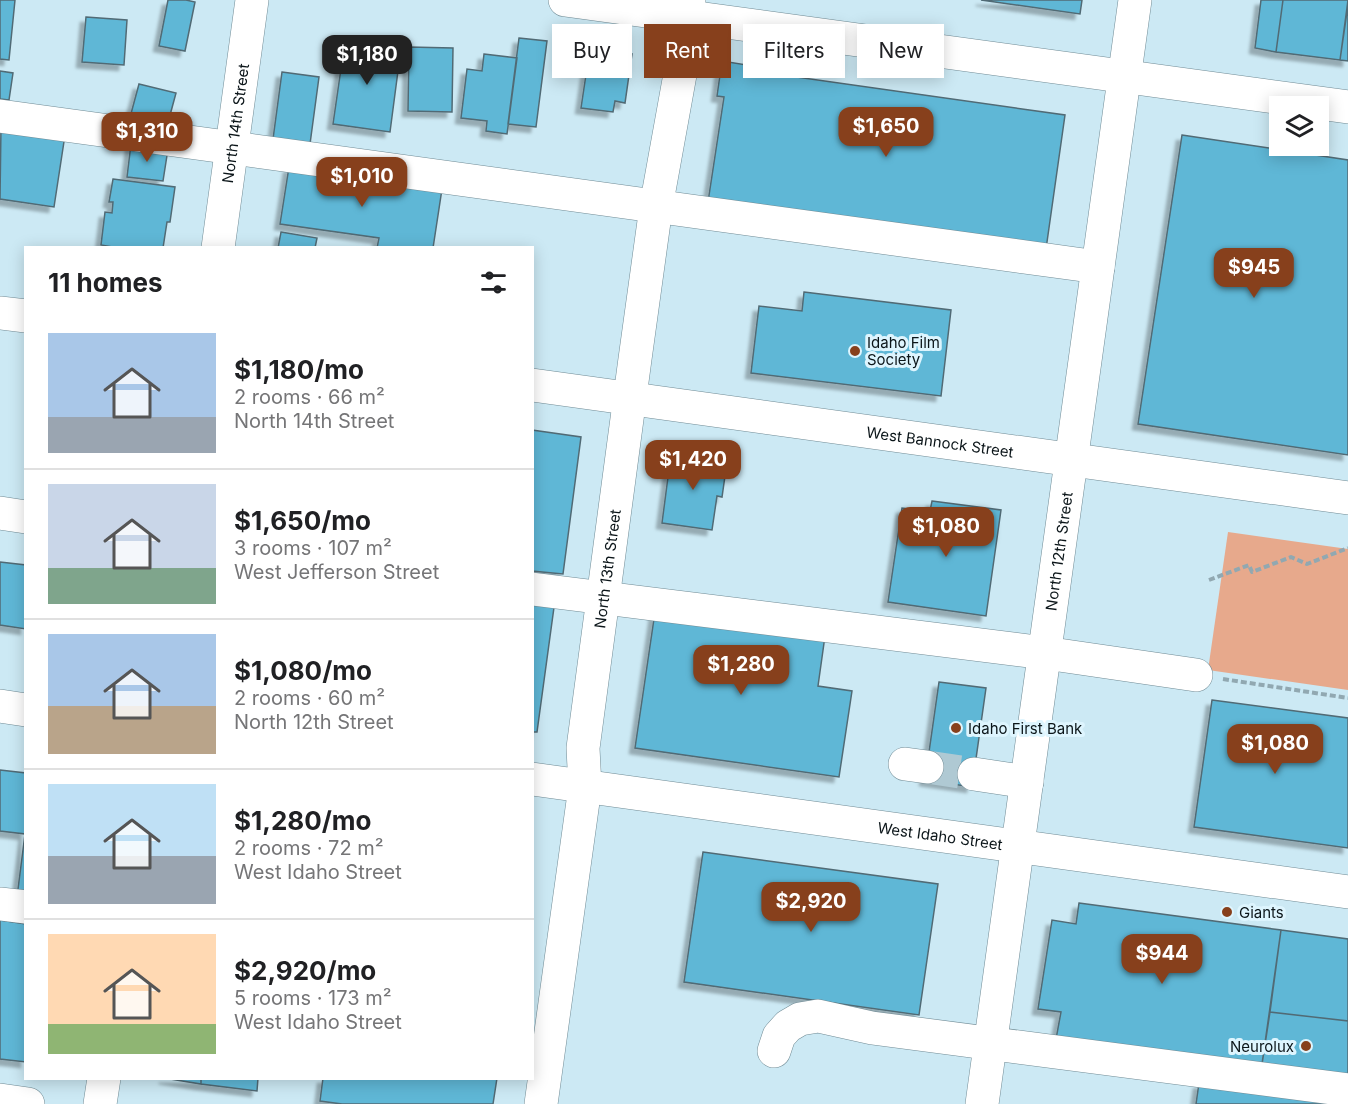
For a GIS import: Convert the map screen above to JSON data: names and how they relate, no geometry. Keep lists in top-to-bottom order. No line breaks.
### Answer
{"streets":{"street":["North 14th Street","West Bannock Street","North 12th Street","North 13th Street","West Idaho Street"]},"crossings":[["West Bannock Street","North 12th Street"],["West Bannock Street","North 13th Street"],["North 12th Street","West Idaho Street"],["North 13th Street","West Idaho Street"]],"places":["Idaho Film Society","Idaho First Bank","Giants","Neurolux"],"page":{"chip":["Buy","Rent","Filters","New"],"price":["$1,180","$1,650","$1,310","$1,010","$945","$1,420","$1,080","$1,280","$1,080","$2,920","$944"],"heading":"11 homes","list":[{"name":"$1,180/mo","note":"2 rooms · 66 m² · North 14th Street"},{"name":"$1,650/mo","note":"3 rooms · 107 m² · West Jefferson Street"},{"name":"$1,080/mo","note":"2 rooms · 60 m² · North 12th Street"},{"name":"$1,280/mo","note":"2 rooms · 72 m² · West Idaho Street"},{"name":"$2,920/mo","note":"5 rooms · 173 m² · West Idaho Street"}]}}
